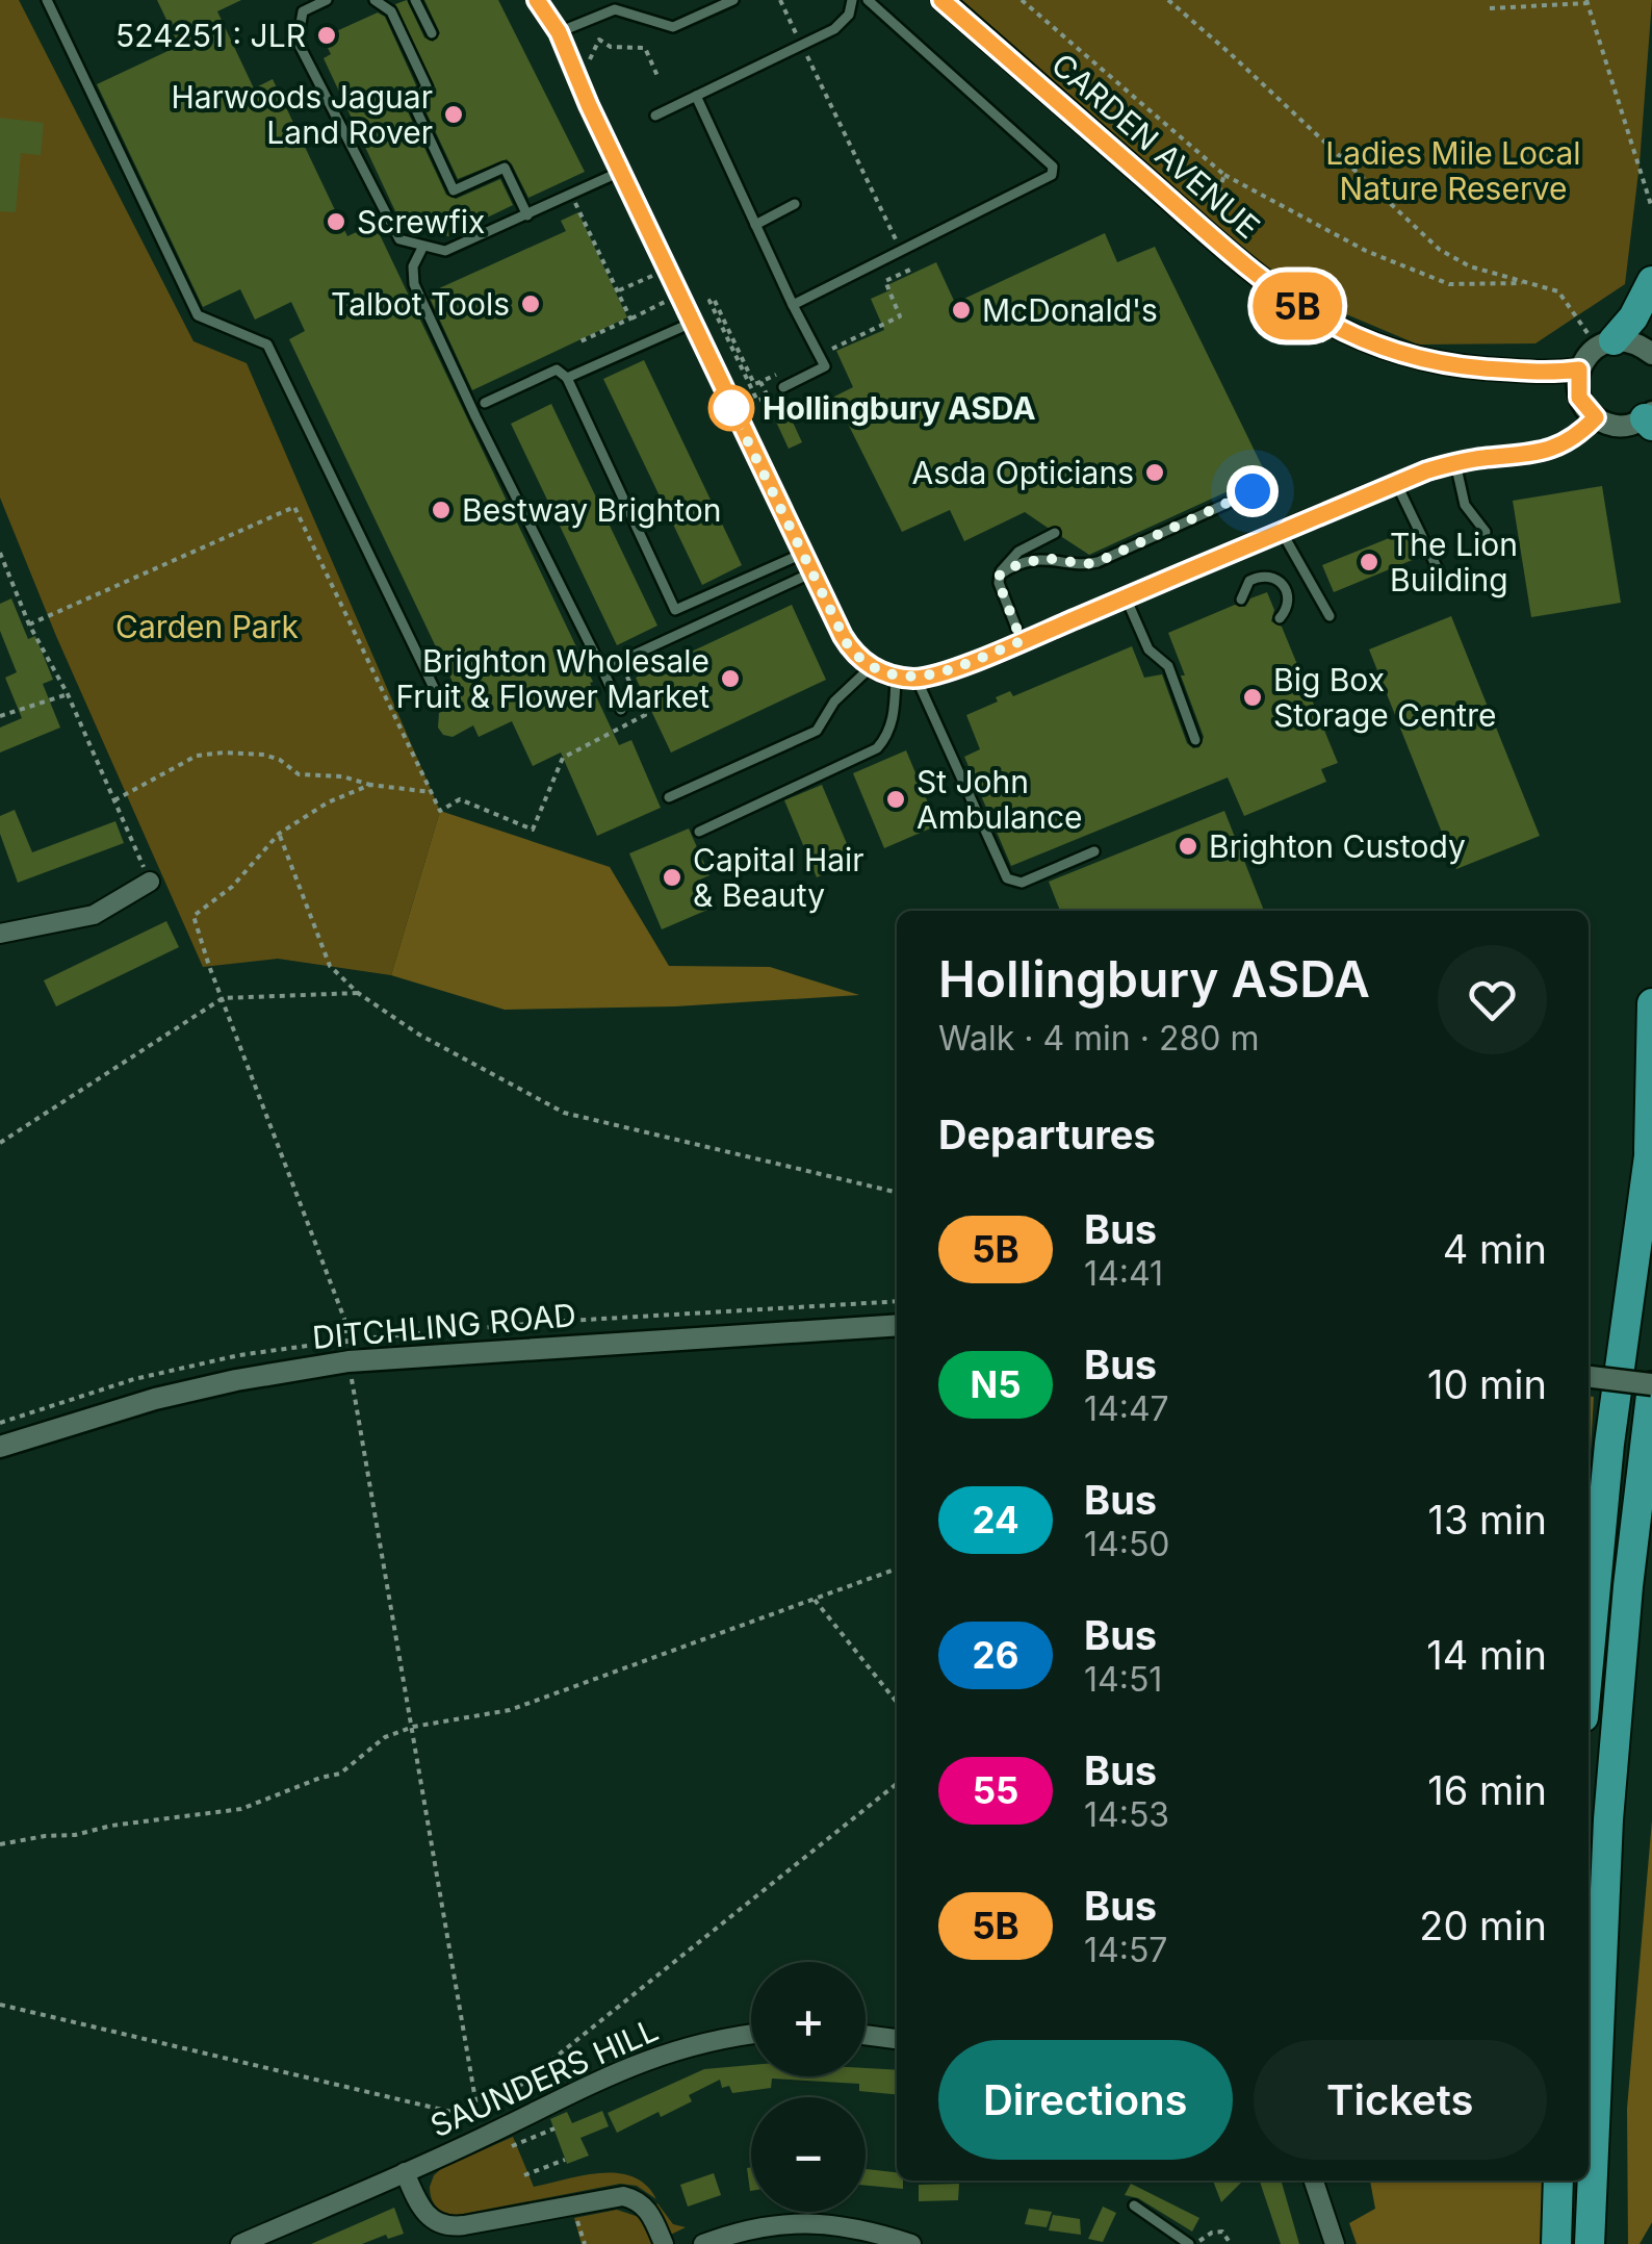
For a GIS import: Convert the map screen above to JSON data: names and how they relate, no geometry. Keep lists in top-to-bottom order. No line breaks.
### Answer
{"streets":{"street":["CARDEN AVENUE","DITCHLING ROAD","SAUNDERS HILL"]},"parks":["Ladies Mile Local Nature Reserve","Carden Park"],"places":["524251 : JLR","Harwoods Jaguar Land Rover","Screwfix","Talbot Tools","McDonald's","Hollingbury ASDA","Asda Opticians","Bestway Brighton","The Lion Building","Brighton Wholesale Fruit & Flower Market","Big Box Storage Centre","St John Ambulance","Brighton Custody","Capital Hair & Beauty"],"lines":["bus line 5B"],"page":{"on_map":"5B","heading":[["Hollingbury ASDA","Walk · 4 min · 280 m"],"Departures"],"list":[{"mark":"5B","name":"Bus","note":"14:41","value":"4 min"},{"mark":"N5","name":"Bus","note":"14:47","value":"10 min"},{"mark":"24","name":"Bus","note":"14:50","value":"13 min"},{"mark":"26","name":"Bus","note":"14:51","value":"14 min"},{"mark":"55","name":"Bus","note":"14:53","value":"16 min"},{"mark":"5B","name":"Bus","note":"14:57","value":"20 min"}],"map_buttons":["+","−"],"buttons":["Directions","Tickets"]}}
